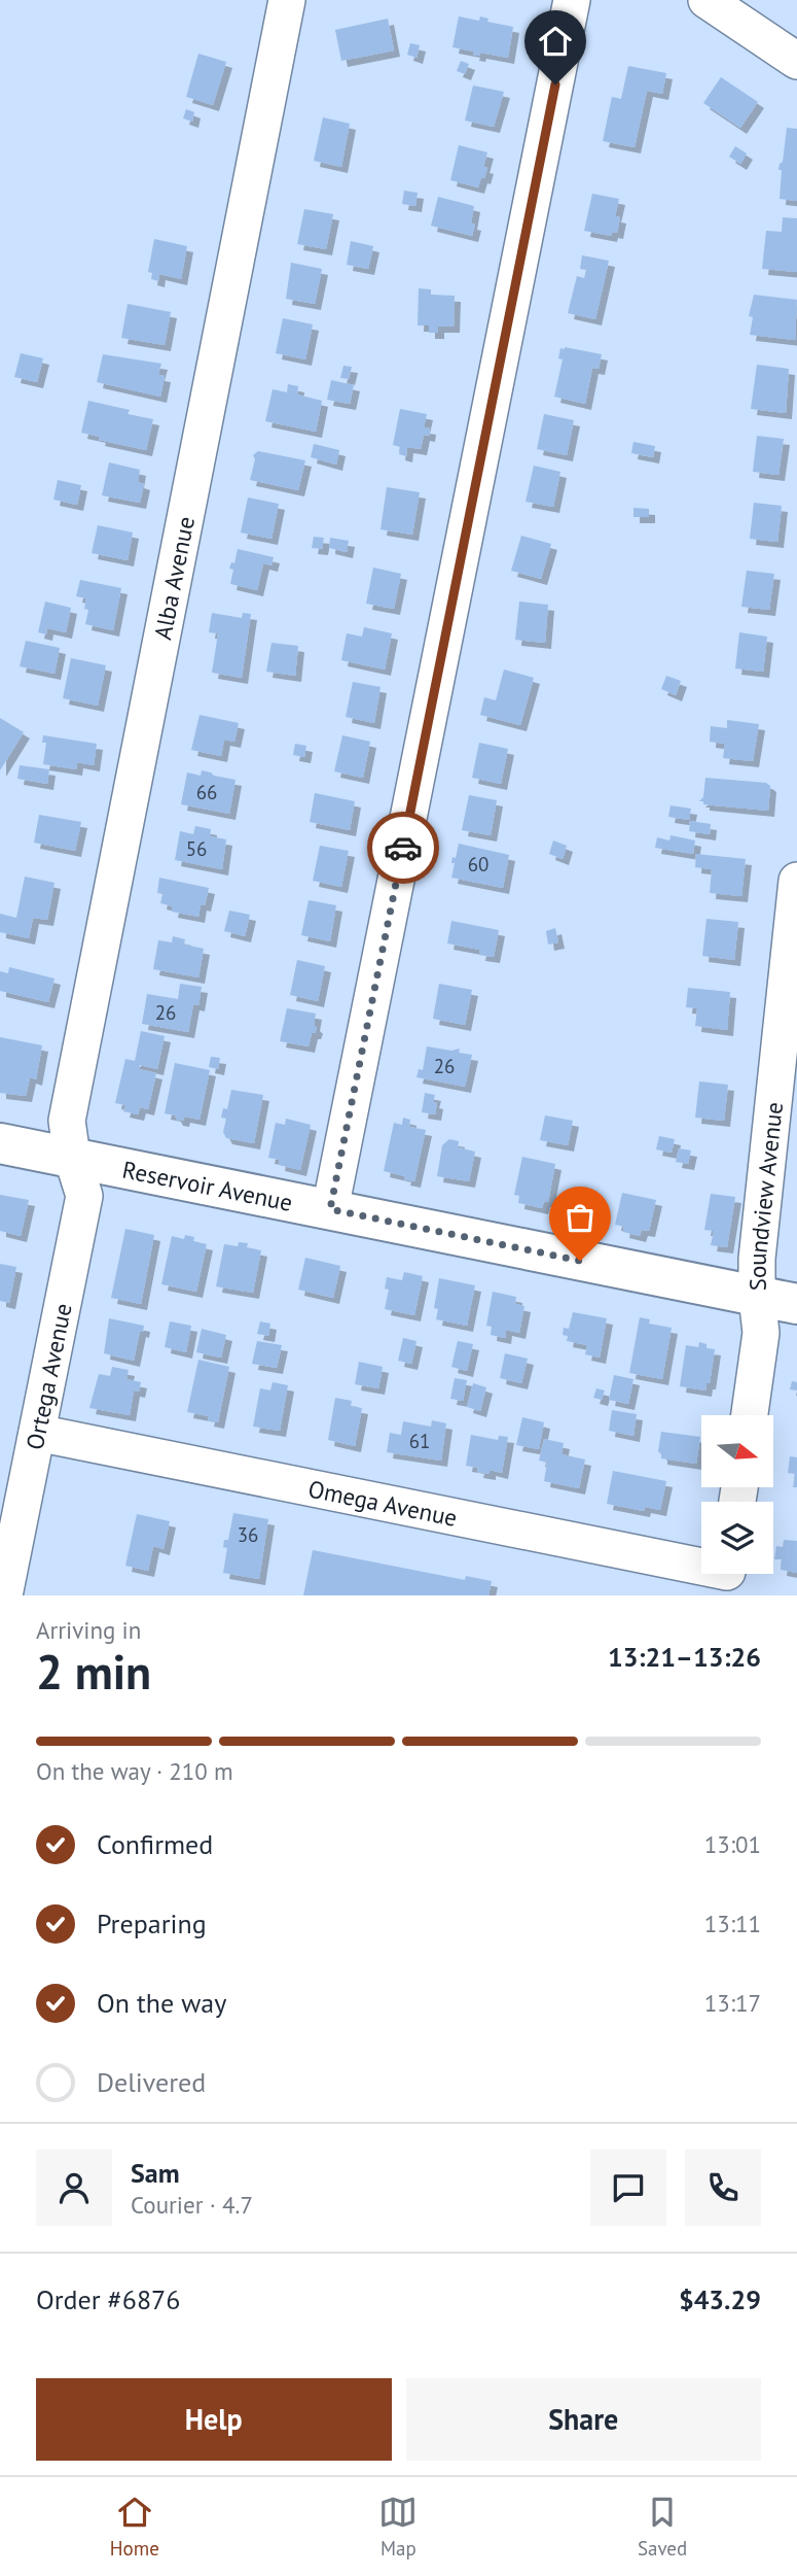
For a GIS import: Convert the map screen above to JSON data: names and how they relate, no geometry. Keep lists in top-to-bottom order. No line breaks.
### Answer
{"streets":{"main road":["Reservoir Avenue"],"street":["Alba Avenue","Soundview Avenue","Ortega Avenue","Omega Avenue"]},"crossings":[["Alba Avenue","Reservoir Avenue"],["Alba Avenue","Ortega Avenue"],["Reservoir Avenue","Soundview Avenue"],["Reservoir Avenue","Ortega Avenue"],["Ortega Avenue","Omega Avenue"]],"house_numbers":["66","56","60","26","26","61","36"],"north":"right","page":{"heading":["2 min","Arriving in","13:21–13:26"],"panel":["Sam","Courier · 4.7","Order #6876","$43.29"],"bar":"On the way · 210 m","list":[["Confirmed","13:01"],["Preparing","13:11"],["On the way","13:17"],"Delivered"],"buttons":["Help","Share"],"tabs":["Home","Map","Saved"]}}
